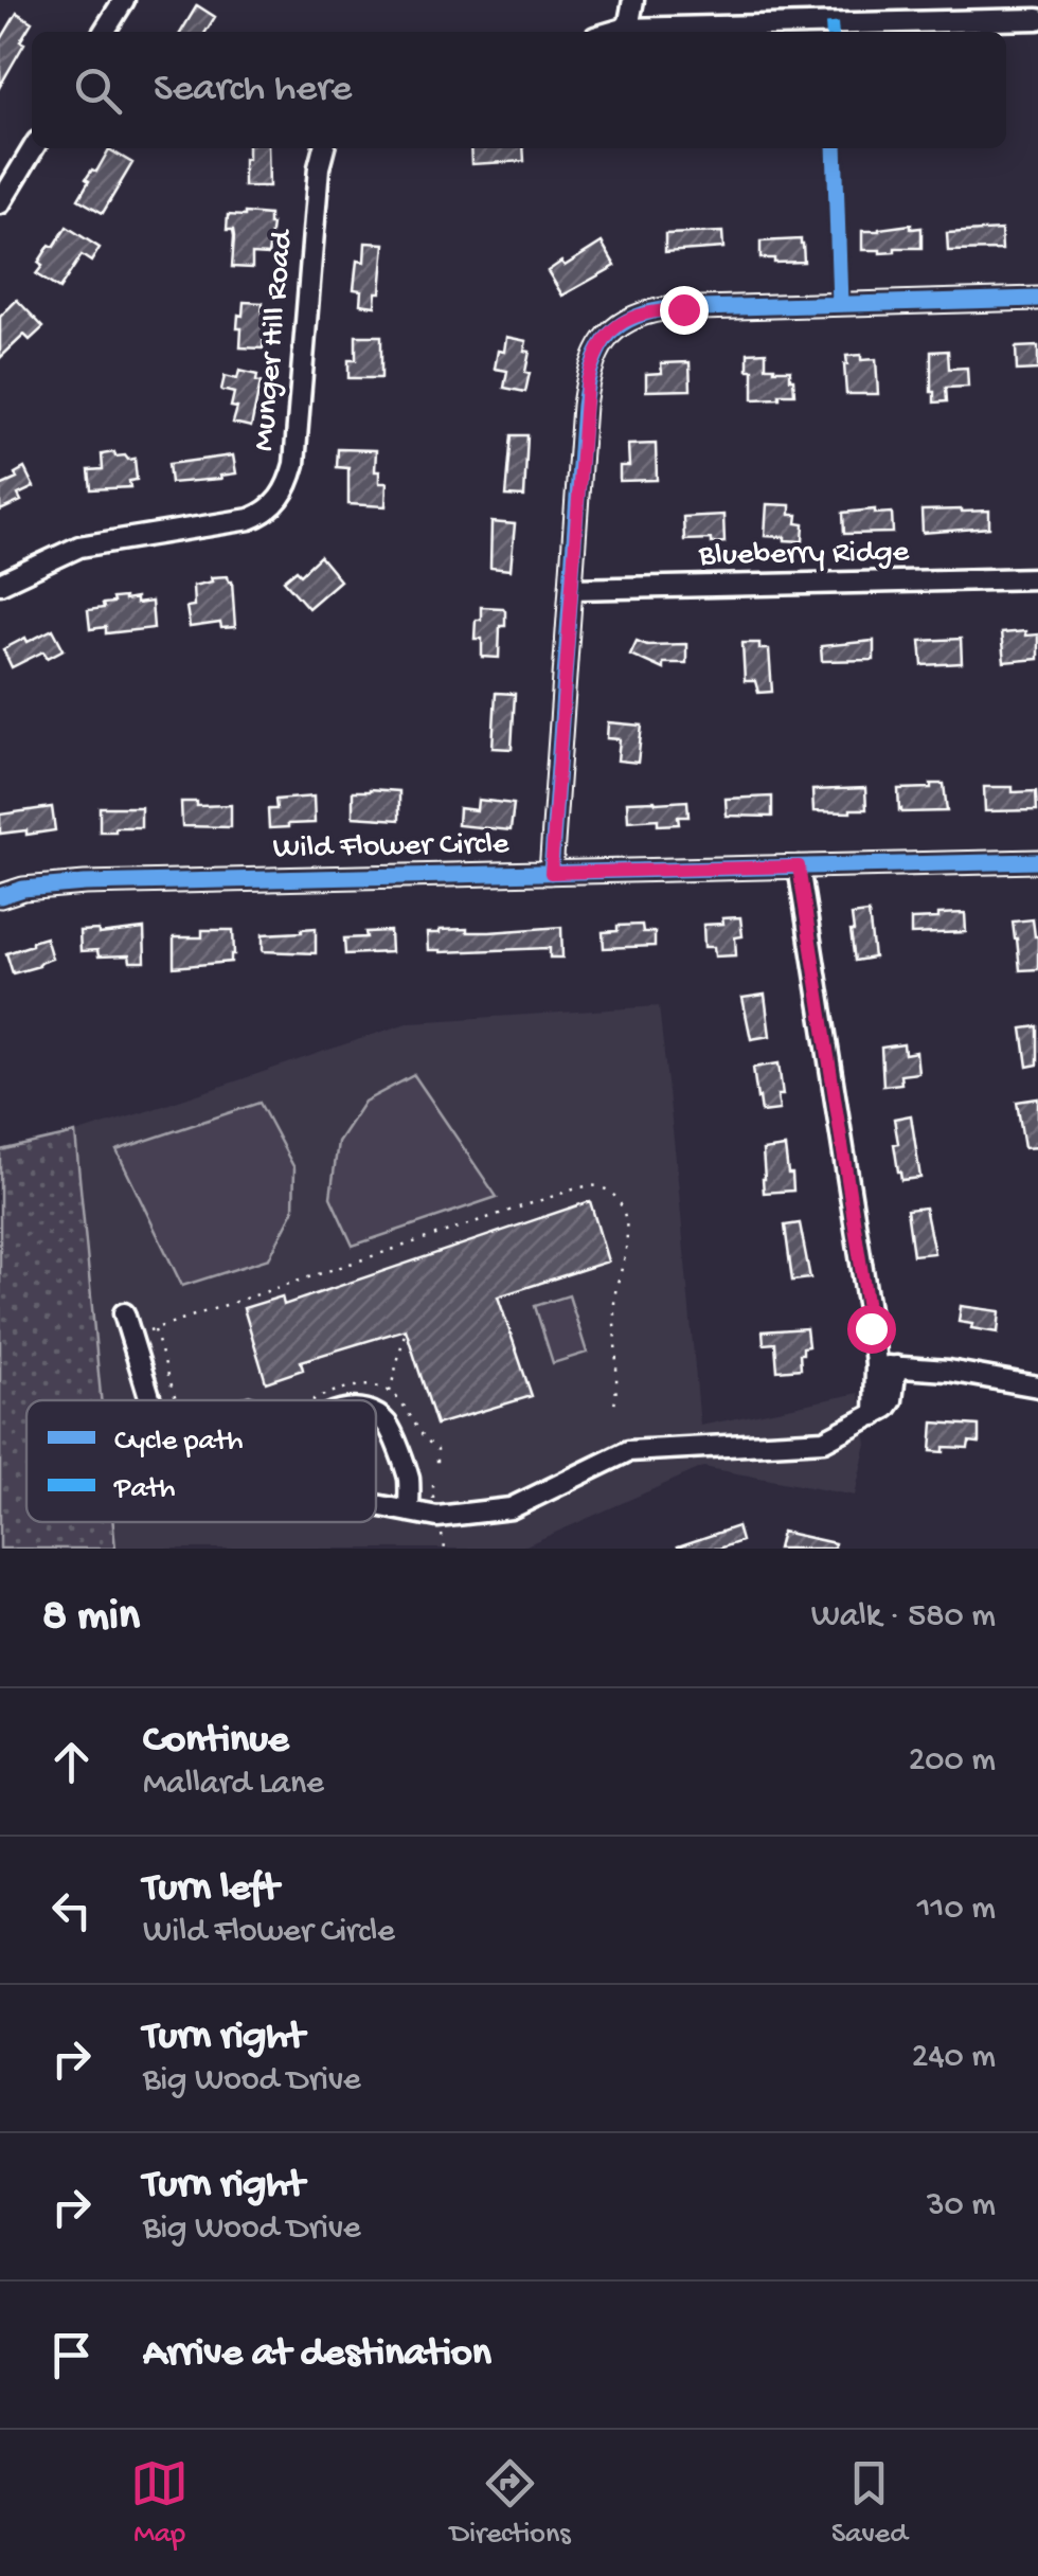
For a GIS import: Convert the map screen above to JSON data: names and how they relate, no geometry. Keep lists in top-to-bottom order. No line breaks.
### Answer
{"streets":{"street":["Munger Hill Road","Blueberry Ridge","Wild Flower Circle"]},"legend":["Cycle path","Path"],"page":{"search":"Search here","heading":["8 min","Walk · 580 m"],"list":[["Continue","Mallard Lane","200 m"],["Turn left","Wild Flower Circle","110 m"],["Turn right","Big Wood Drive","240 m"],["Turn right","Big Wood Drive","30 m"],"Arrive at destination"],"nav":["Map","Directions","Saved"]}}
